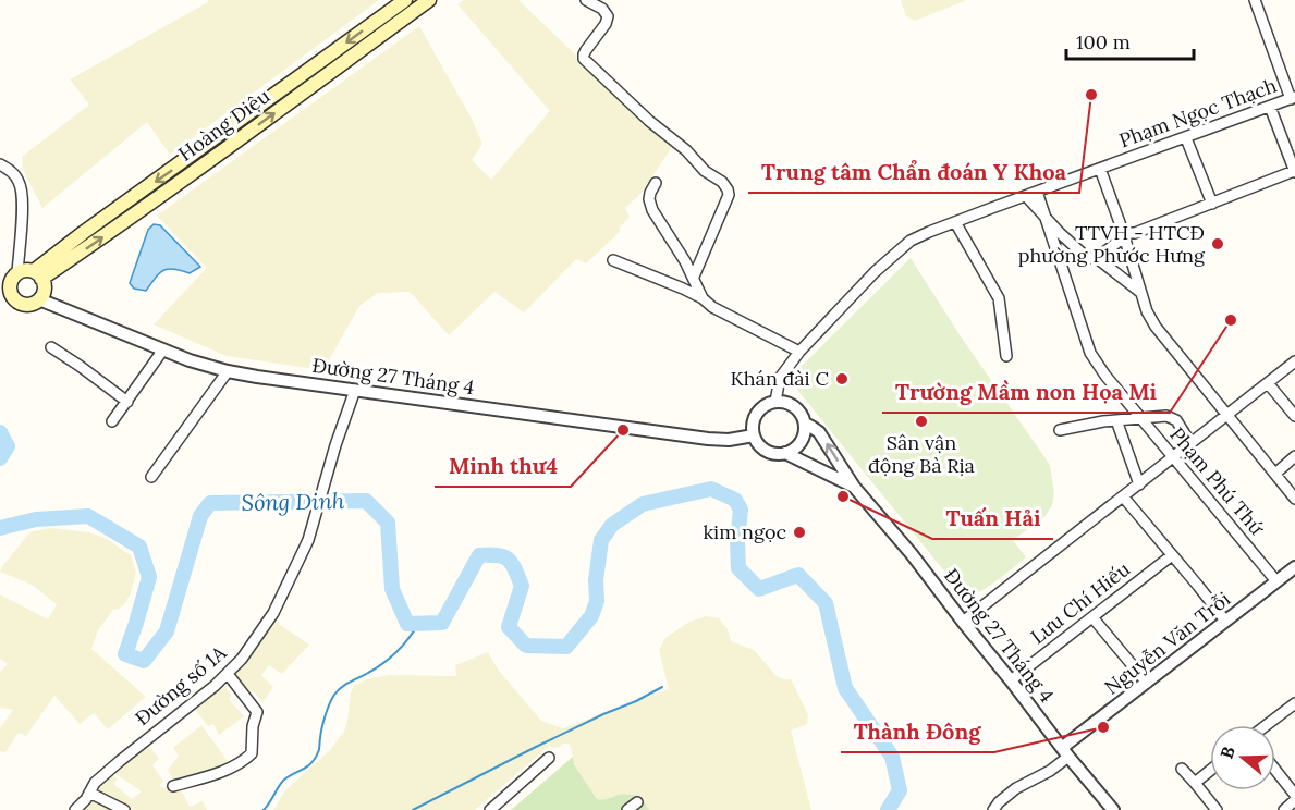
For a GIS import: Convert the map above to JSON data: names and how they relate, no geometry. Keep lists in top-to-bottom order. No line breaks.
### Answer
{"streets":{"main road":["Hoàng Diệu"],"street":["Phạm Ngọc Thạch","Đường 27 Tháng 4","Phạm Phú Thứ","Lưu Chí Hiếu","Nguyễn Văn Trỗi","Đường số 1A"]},"crossings":[["Phạm Ngọc Thạch","Đường 27 Tháng 4"],["Phạm Ngọc Thạch","Phạm Phú Thứ"],["Hoàng Diệu","Đường 27 Tháng 4"],["Đường 27 Tháng 4","Lưu Chí Hiếu"],["Đường 27 Tháng 4","Nguyễn Văn Trỗi"],["Đường 27 Tháng 4","Đường số 1A"],["Phạm Phú Thứ","Nguyễn Văn Trỗi"]],"water":["Sông Dinh"],"places":["Trung tâm Chẩn đoán Y Khoa","TTVH - HTCĐ phường Phước Hưng","Trường Mầm non Họa Mi","Khán đài C","Sân vận động Bà Rịa","Minh thư4","Tuấn Hải","kim ngọc","Thành Đông"],"scale_bar":"100 m","north":"left"}
